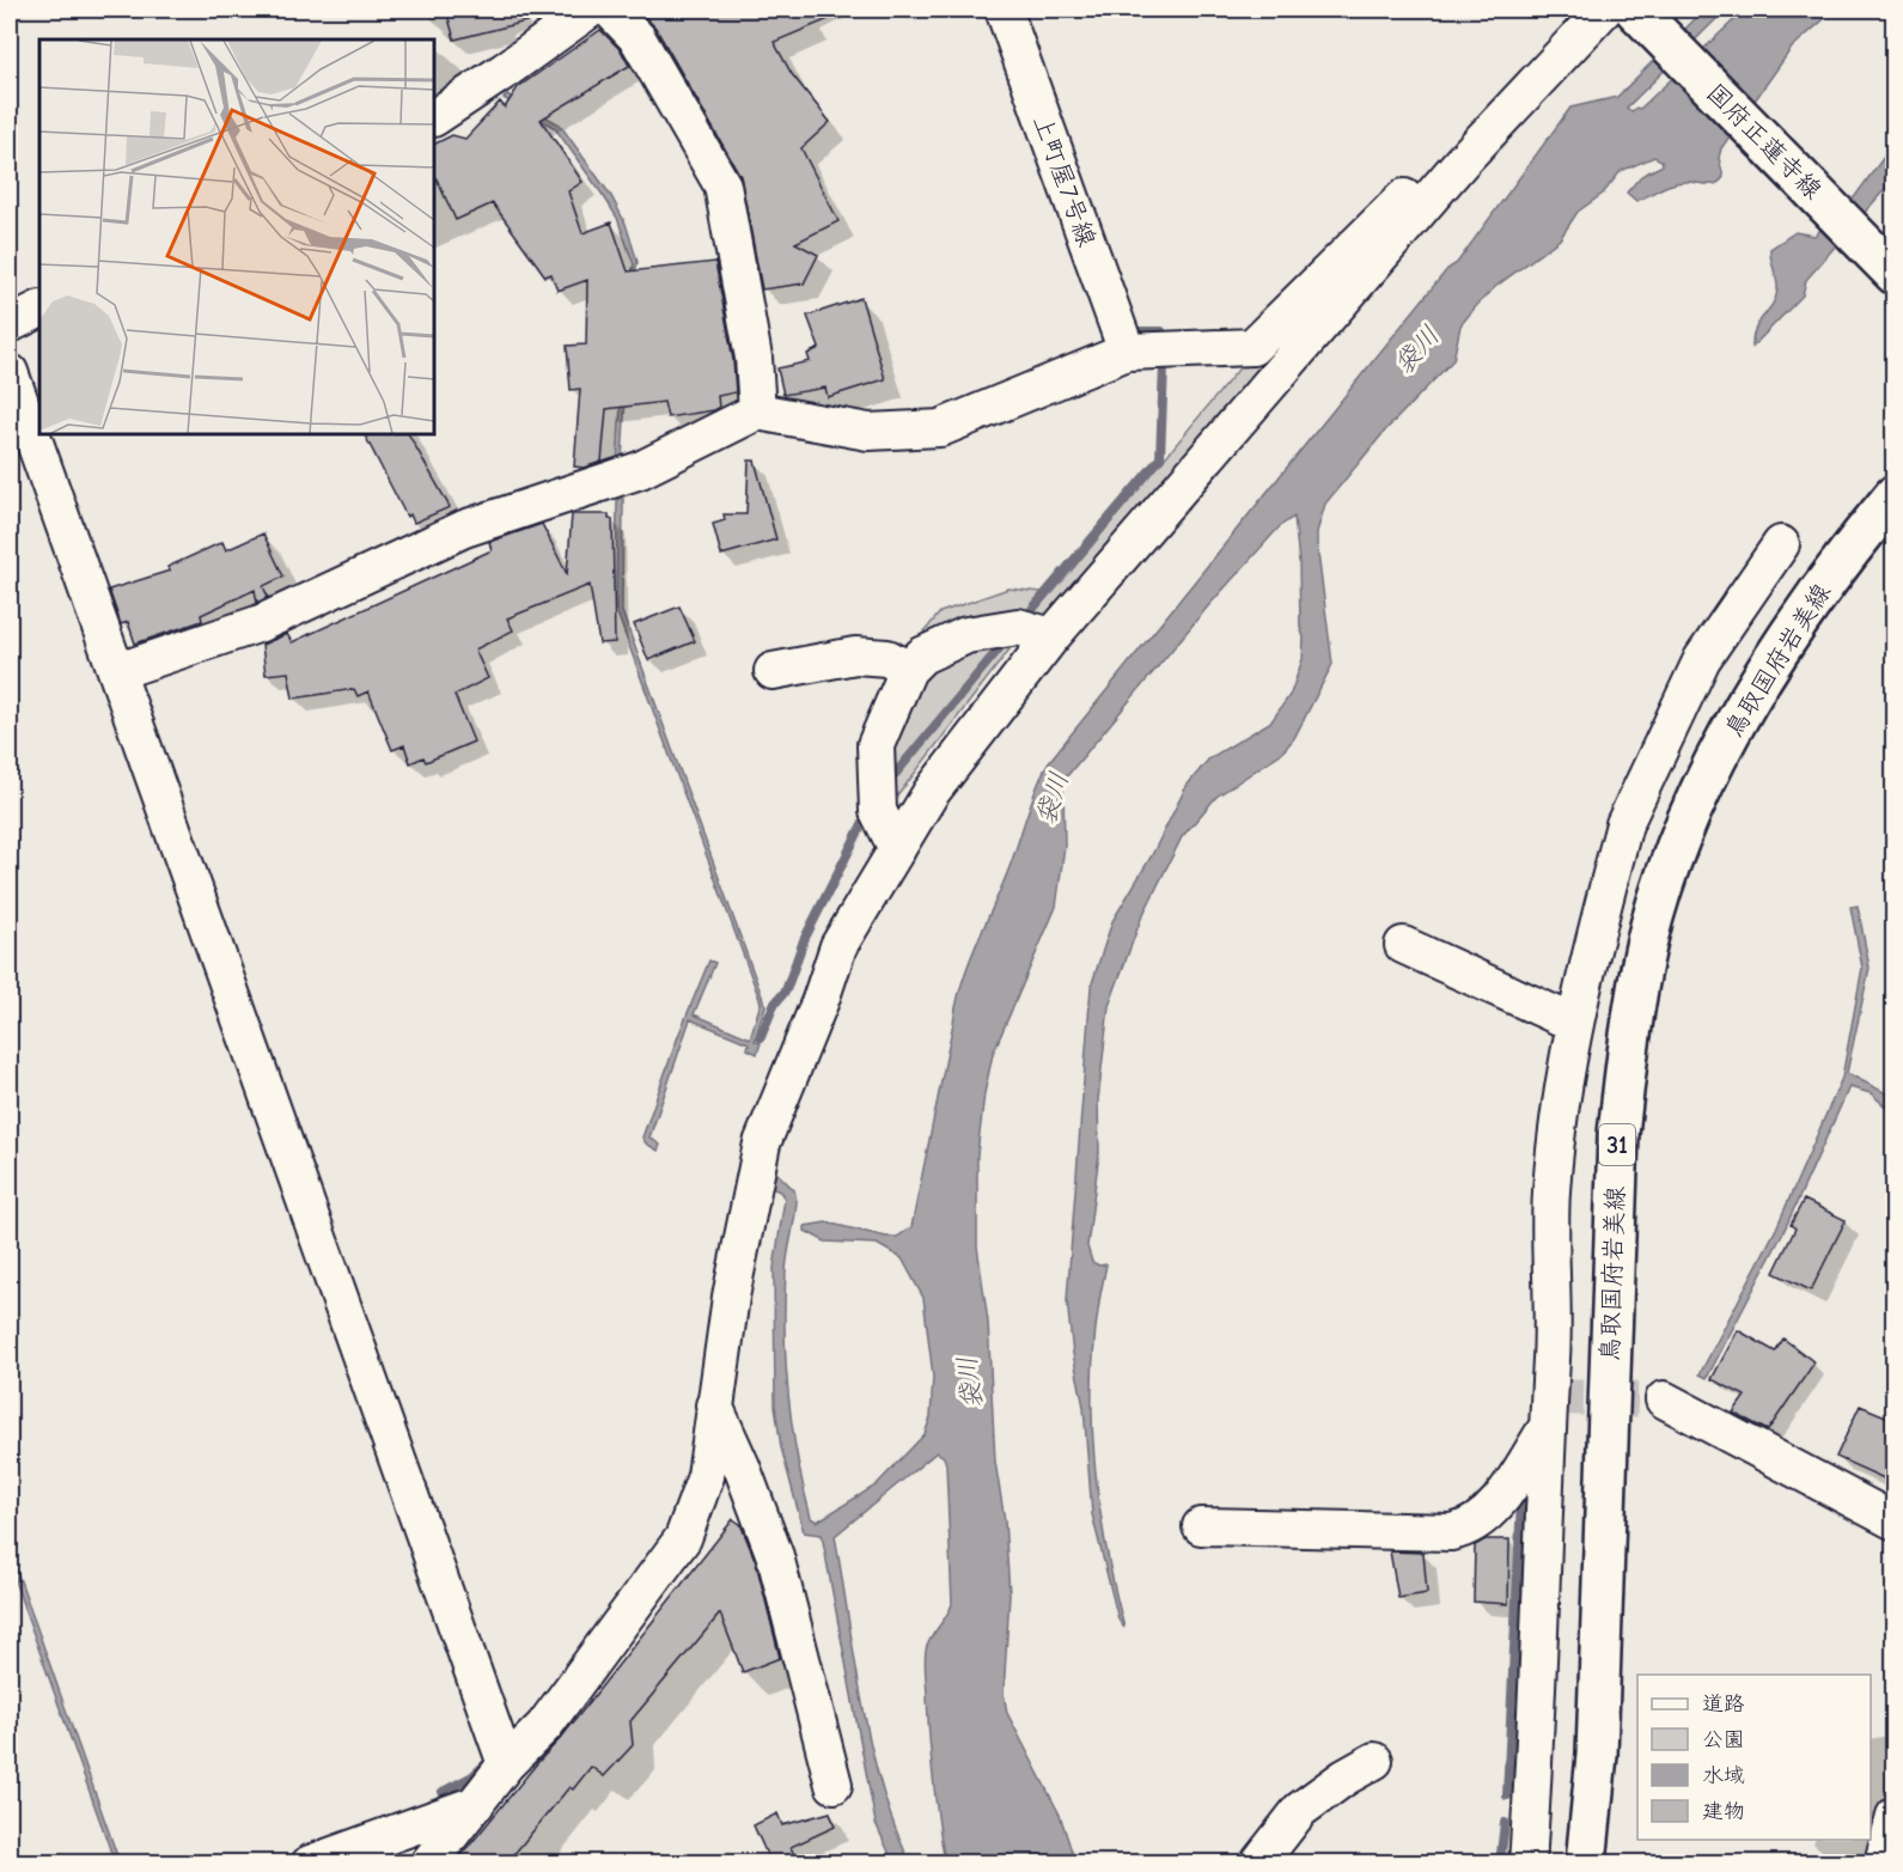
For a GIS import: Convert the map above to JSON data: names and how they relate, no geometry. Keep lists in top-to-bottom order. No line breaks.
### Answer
{"streets":{"main road":["国府正蓮寺線","鳥取国府岩美線","31"],"street":["上町屋7号線"]},"water":["袋川"],"legend":["道路","公園","水域","建物"]}
